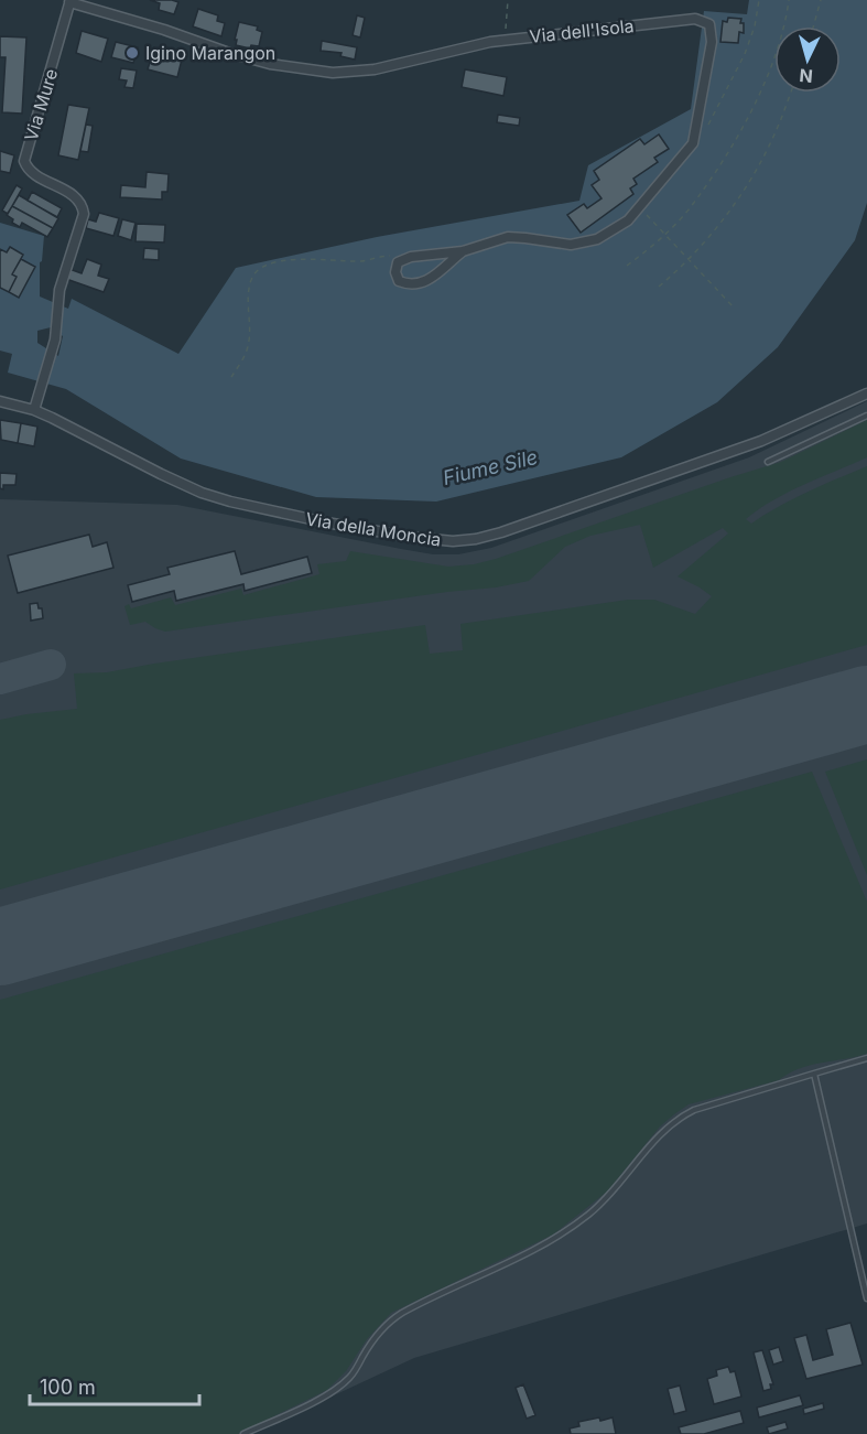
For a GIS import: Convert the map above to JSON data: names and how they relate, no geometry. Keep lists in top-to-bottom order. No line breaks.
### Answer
{"streets":{"street":["Via dell'Isola","Via Mure","Via della Moncia"]},"crossings":[["Via dell'Isola","Via Mure"],["Via Mure","Via della Moncia"]],"water":["Fiume Sile"],"places":["Igino Marangon"],"scale_bar":"100 m","north":"bottom"}
